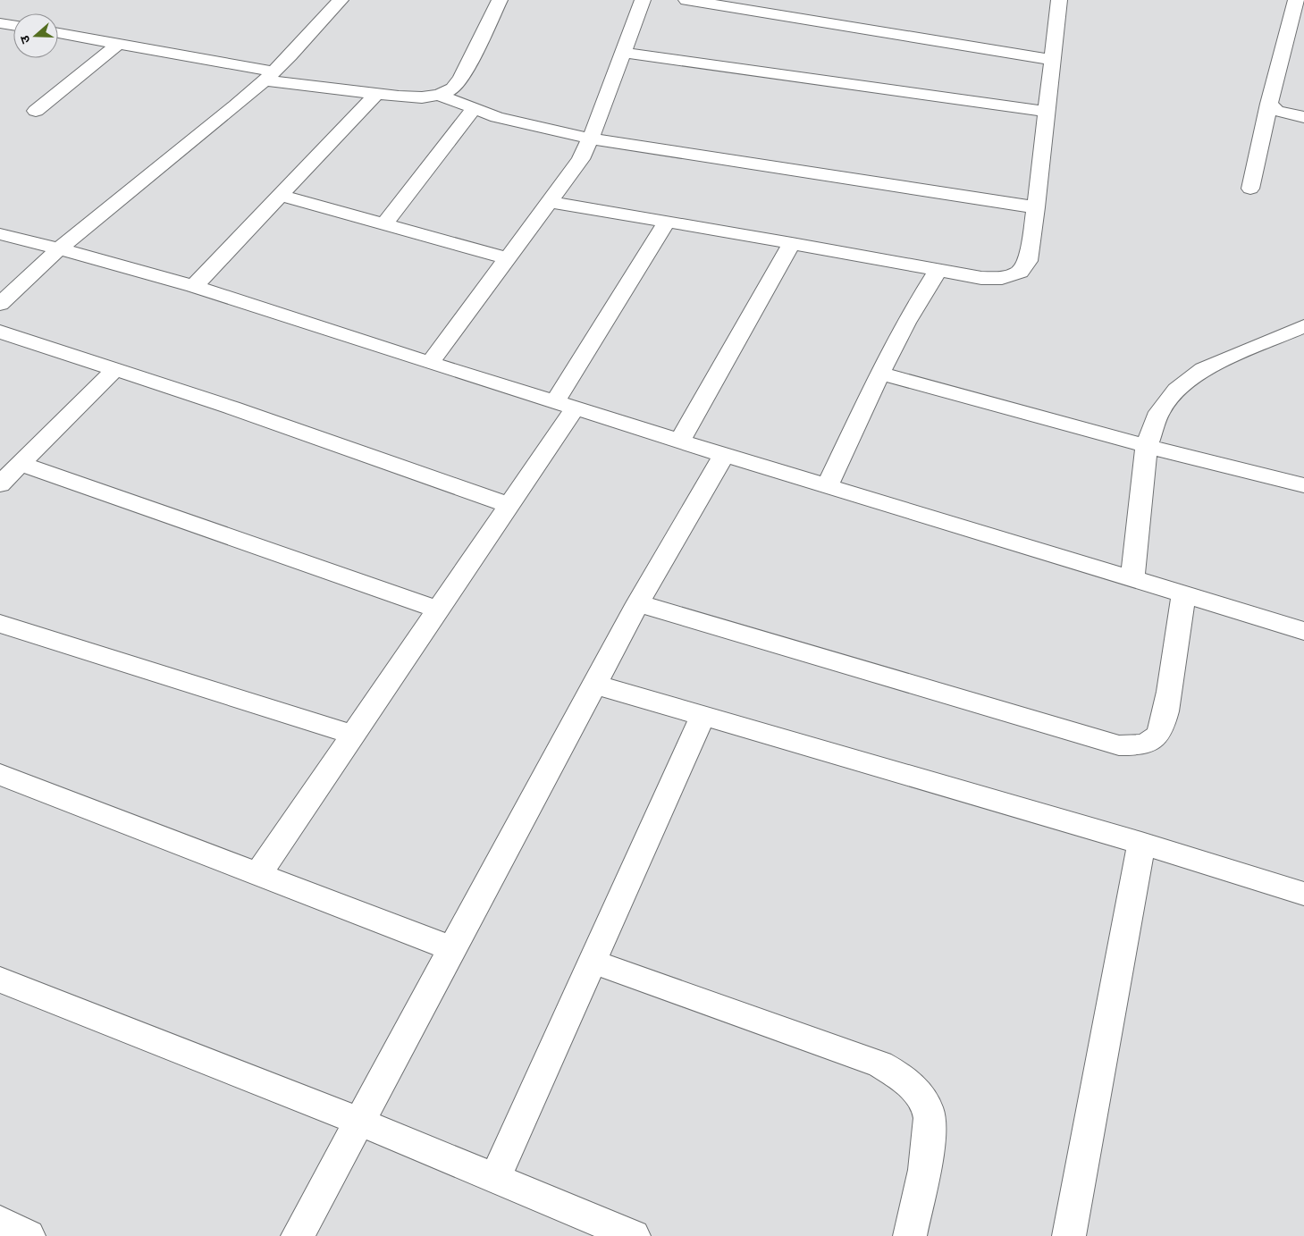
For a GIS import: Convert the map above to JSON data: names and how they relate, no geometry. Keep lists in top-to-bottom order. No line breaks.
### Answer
{"north":"left"}
